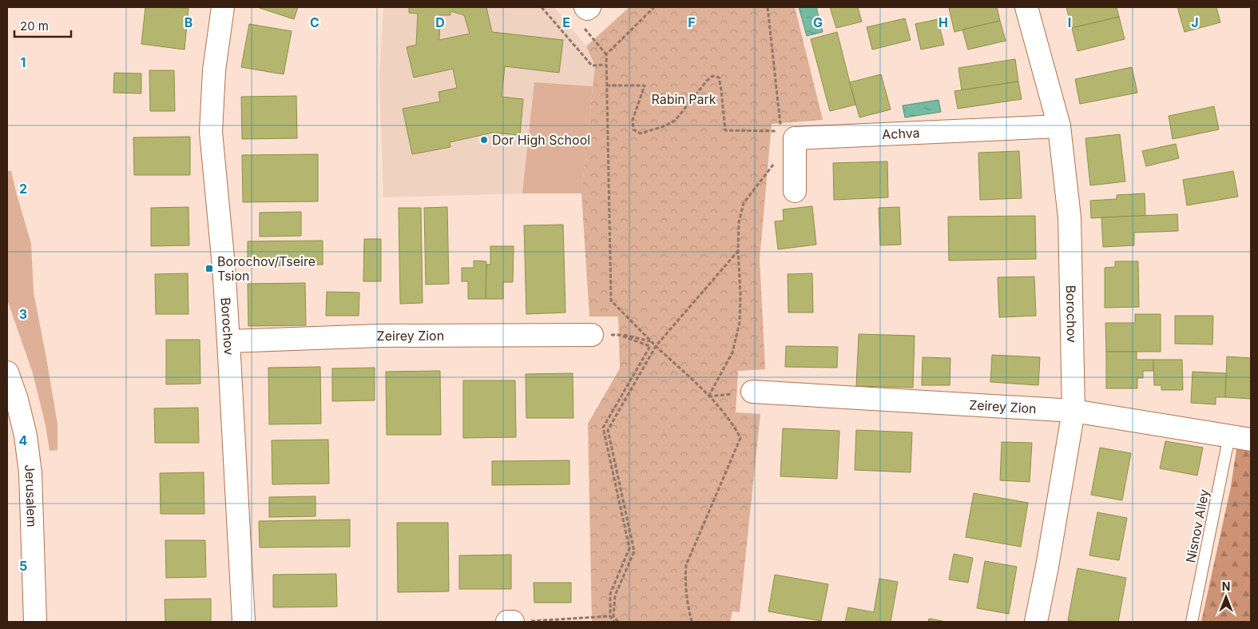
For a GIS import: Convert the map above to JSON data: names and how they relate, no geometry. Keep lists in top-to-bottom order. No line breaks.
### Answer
{"streets":{"street":["Achva","Borochov","Zeirey Zion","Jerusalem"],"lane":["Nisnov Alley"]},"crossings":[["Achva","Borochov"],["Borochov","Zeirey Zion"],["Zeirey Zion","Nisnov Alley"]],"parks":["Rabin Park"],"places":{"other":["Dor High School"],"transit":["Borochov/Tseire Tsion"]},"scale_bar":"20 m","north":"top","grid":{"columns":["B","C","D","E","F","G","H","I","J"],"rows":["1","2","3","4","5"]}}
